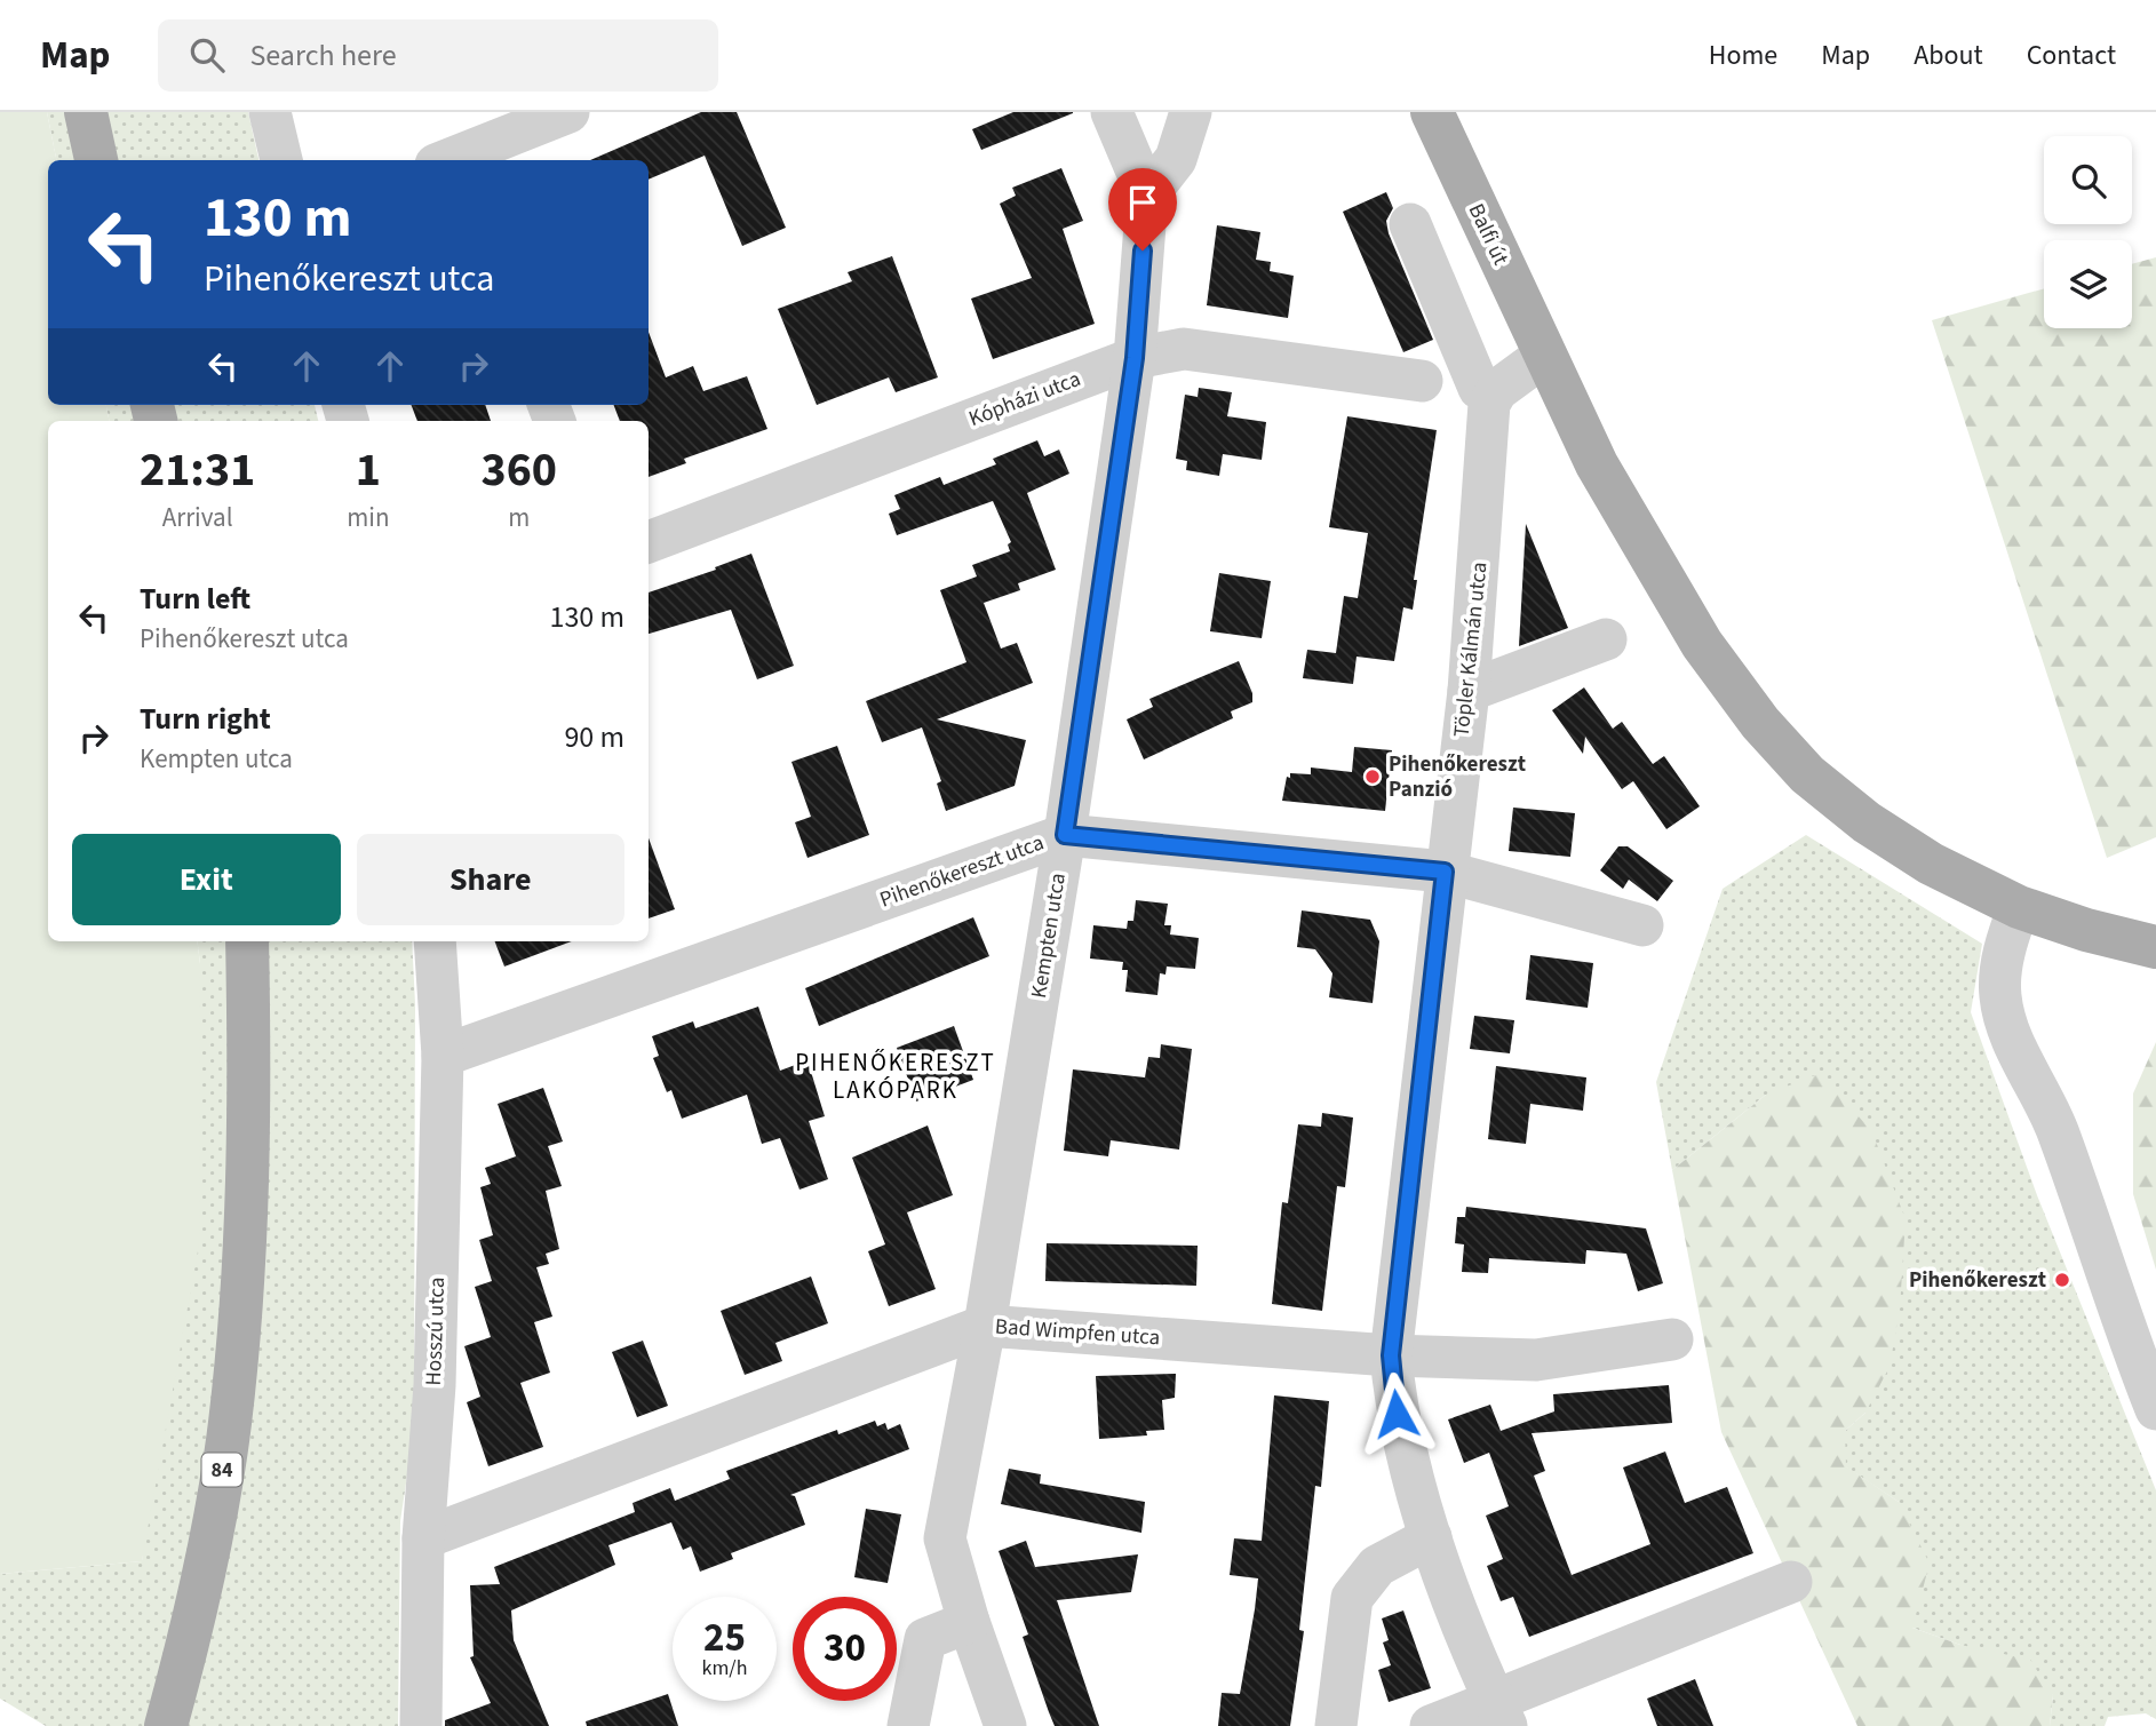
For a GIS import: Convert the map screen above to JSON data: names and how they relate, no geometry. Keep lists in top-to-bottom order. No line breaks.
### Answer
{"streets":{"main road":["Balfi út","84"],"street":["Kópházi utca","Töpler Kálmán utca","Pihenőkereszt utca","Kempten utca","Hosszú utca","Bad Wimpfen utca"]},"crossings":[["Kópházi utca","Kempten utca"],["Töpler Kálmán utca","Pihenőkereszt utca"],["Töpler Kálmán utca","Bad Wimpfen utca"],["Pihenőkereszt utca","Kempten utca"],["Pihenőkereszt utca","Hosszú utca"],["Kempten utca","Bad Wimpfen utca"],["Hosszú utca","Bad Wimpfen utca"]],"districts":["PIHENŐKERESZT LAKÓPARK"],"places":["Pihenőkereszt Panzió","Pihenőkereszt"],"page":{"header":"Map","search":"Search here","nav":["Home","Map","About","Contact"],"turn":["130 m","Pihenőkereszt utca"],"eta":["21:31","Arrival","1","min","360","m"],"list":[{"name":"Turn left","note":"Pihenőkereszt utca","value":"130 m"},{"name":"Turn right","note":"Kempten utca","value":"90 m"}],"buttons":["Exit","Share"],"speed":"25 km/h","limit":"30"}}
